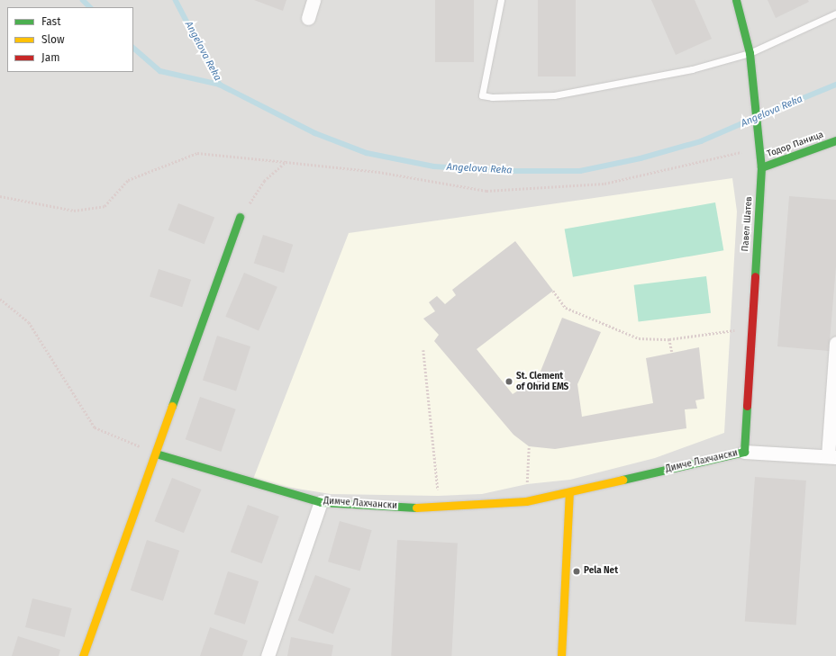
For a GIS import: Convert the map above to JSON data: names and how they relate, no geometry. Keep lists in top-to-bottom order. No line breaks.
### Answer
{"streets":{"street":["Тодор Паница","Павел Шатев","Димче Лахчански"]},"crossings":[["Тодор Паница","Павел Шатев"],["Павел Шатев","Димче Лахчански"]],"water":["Angelova Reka"],"places":["St. Clement of Ohrid EMS","Pela Net"],"legend":["Fast","Slow","Jam"]}
